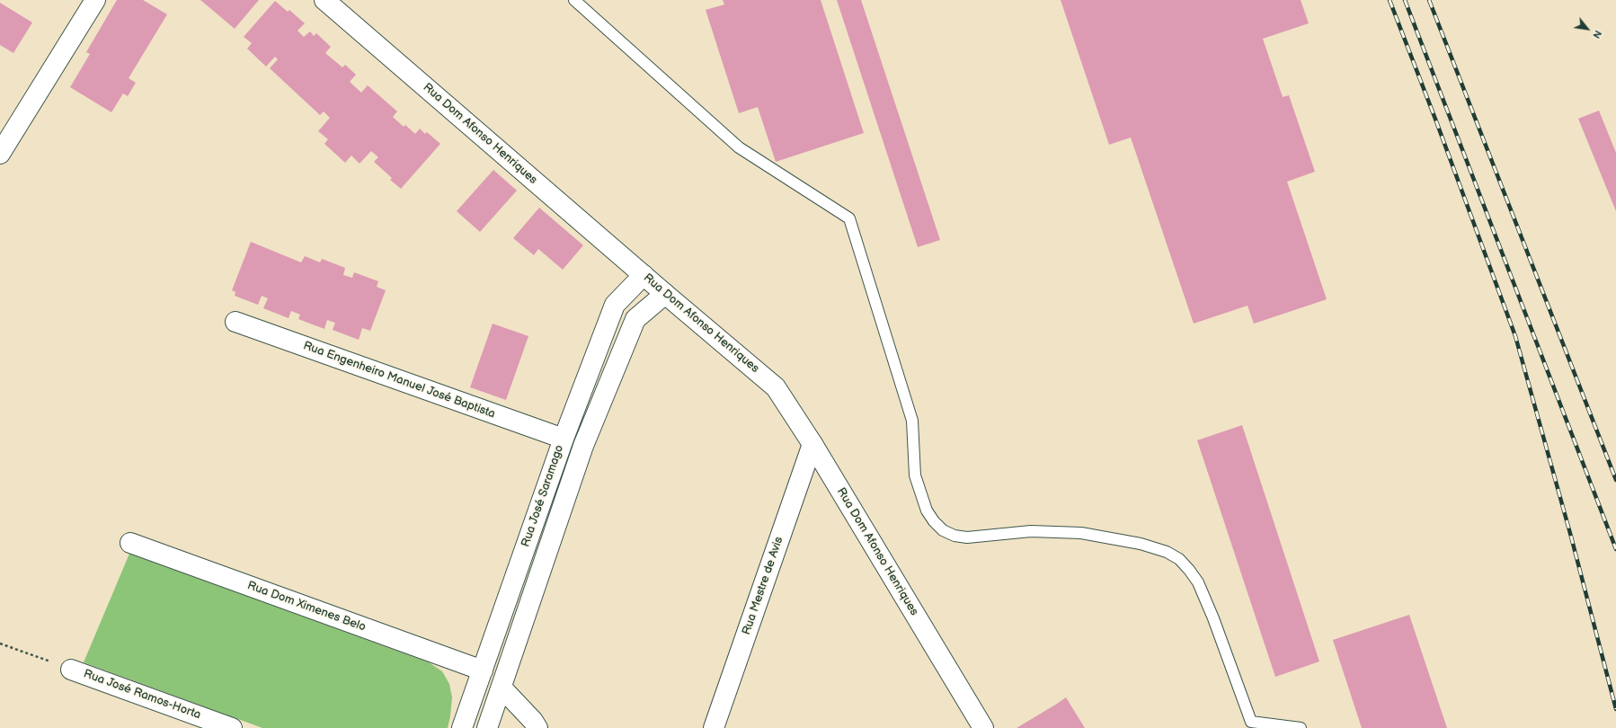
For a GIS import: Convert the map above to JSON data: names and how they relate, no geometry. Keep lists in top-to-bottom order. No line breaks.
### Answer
{"streets":{"street":["Rua Dom Afonso Henriques","Rua Engenheiro Manuel José Baptista","Rua José Saramago","Rua Mestre de Avis","Rua Dom Ximenes Belo","Rua José Ramos-Horta"]},"crossings":[["Rua Dom Afonso Henriques","Rua José Saramago"],["Rua Dom Afonso Henriques","Rua Mestre de Avis"],["Rua Engenheiro Manuel José Baptista","Rua José Saramago"],["Rua José Saramago","Rua Dom Ximenes Belo"]],"north":"bottom right"}
